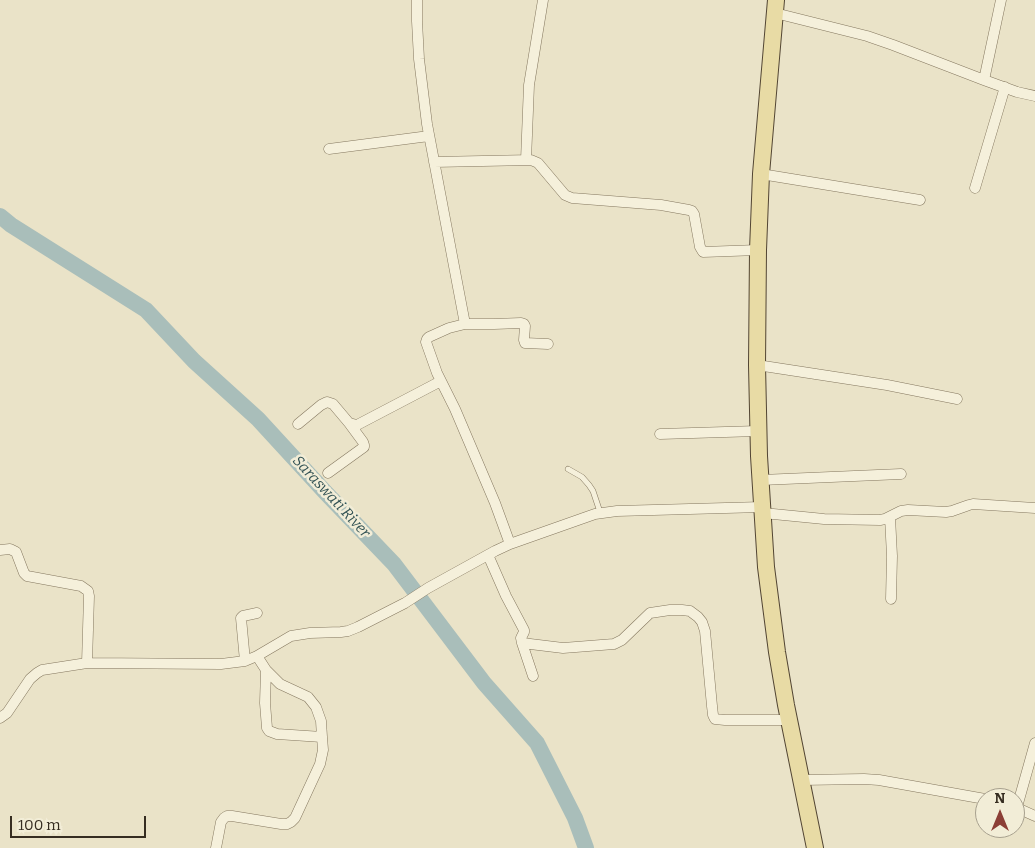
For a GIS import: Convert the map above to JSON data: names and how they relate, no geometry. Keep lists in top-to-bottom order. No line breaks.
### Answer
{"water":["Saraswati River"],"scale_bar":"100 m","north":"top"}
